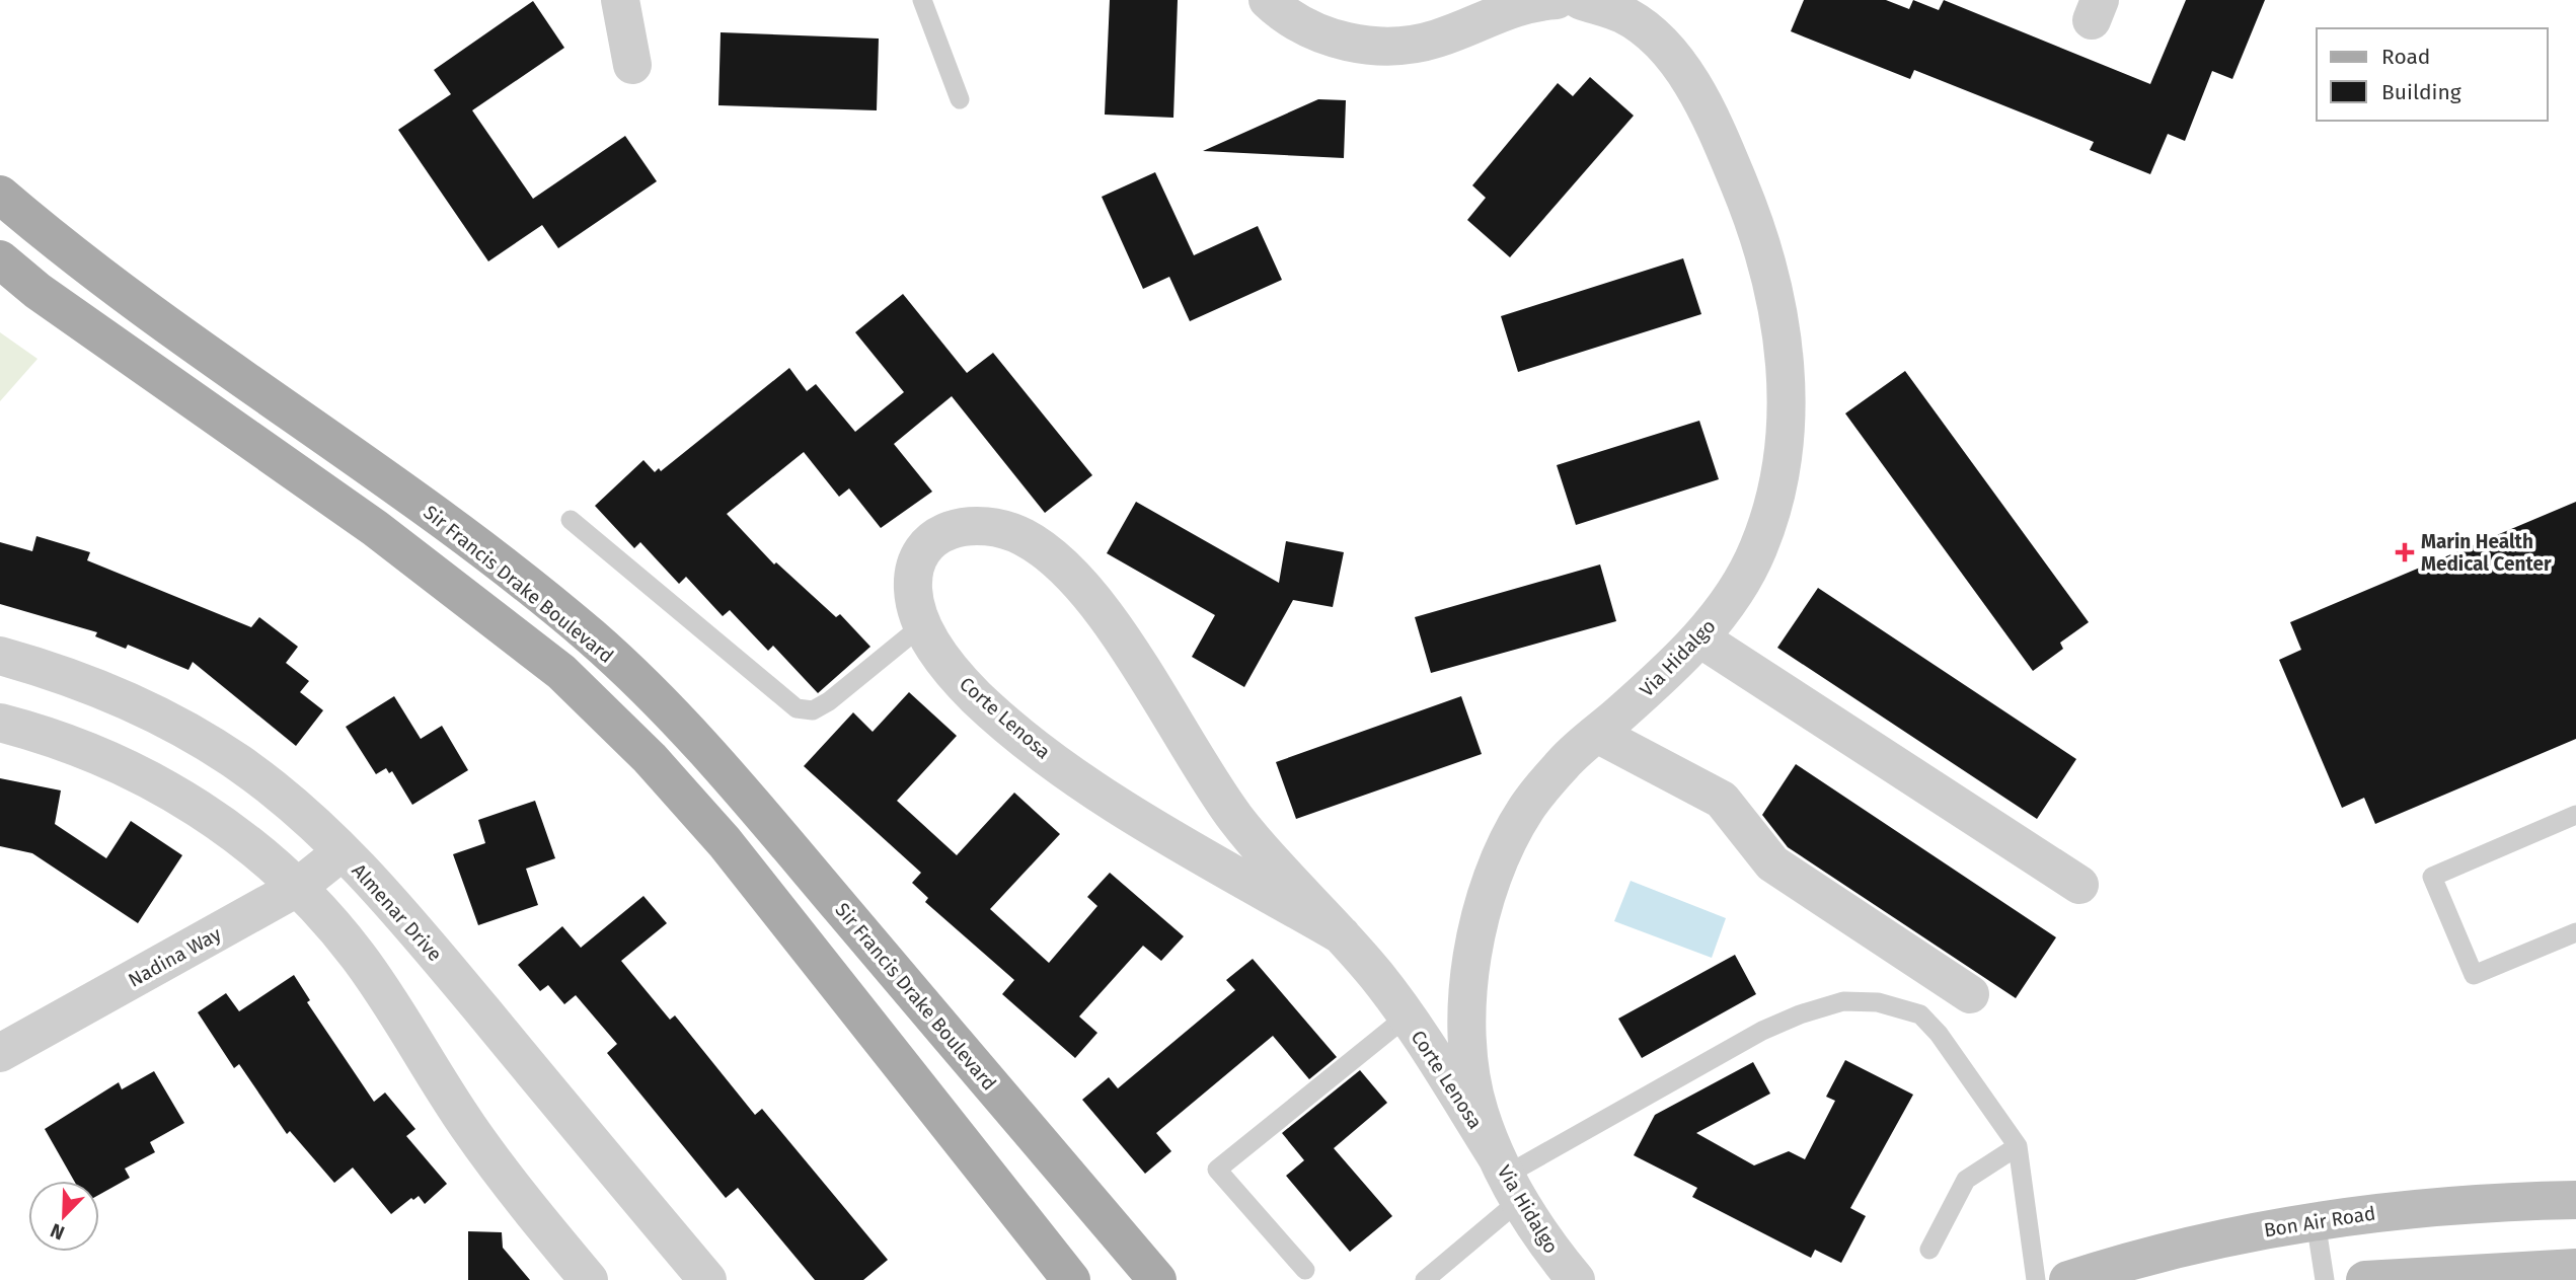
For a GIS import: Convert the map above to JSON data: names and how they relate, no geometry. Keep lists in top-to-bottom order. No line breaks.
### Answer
{"streets":{"main road":["Sir Francis Drake Boulevard","Bon Air Road"],"street":["Via Hidalgo","Corte Lenosa","Almenar Drive","Nadina Way"]},"crossings":[["Via Hidalgo","Corte Lenosa"],["Almenar Drive","Nadina Way"]],"places":{"health":["Marin Health Medical Center"]},"legend":["Road","Building"],"north":"bottom left"}
